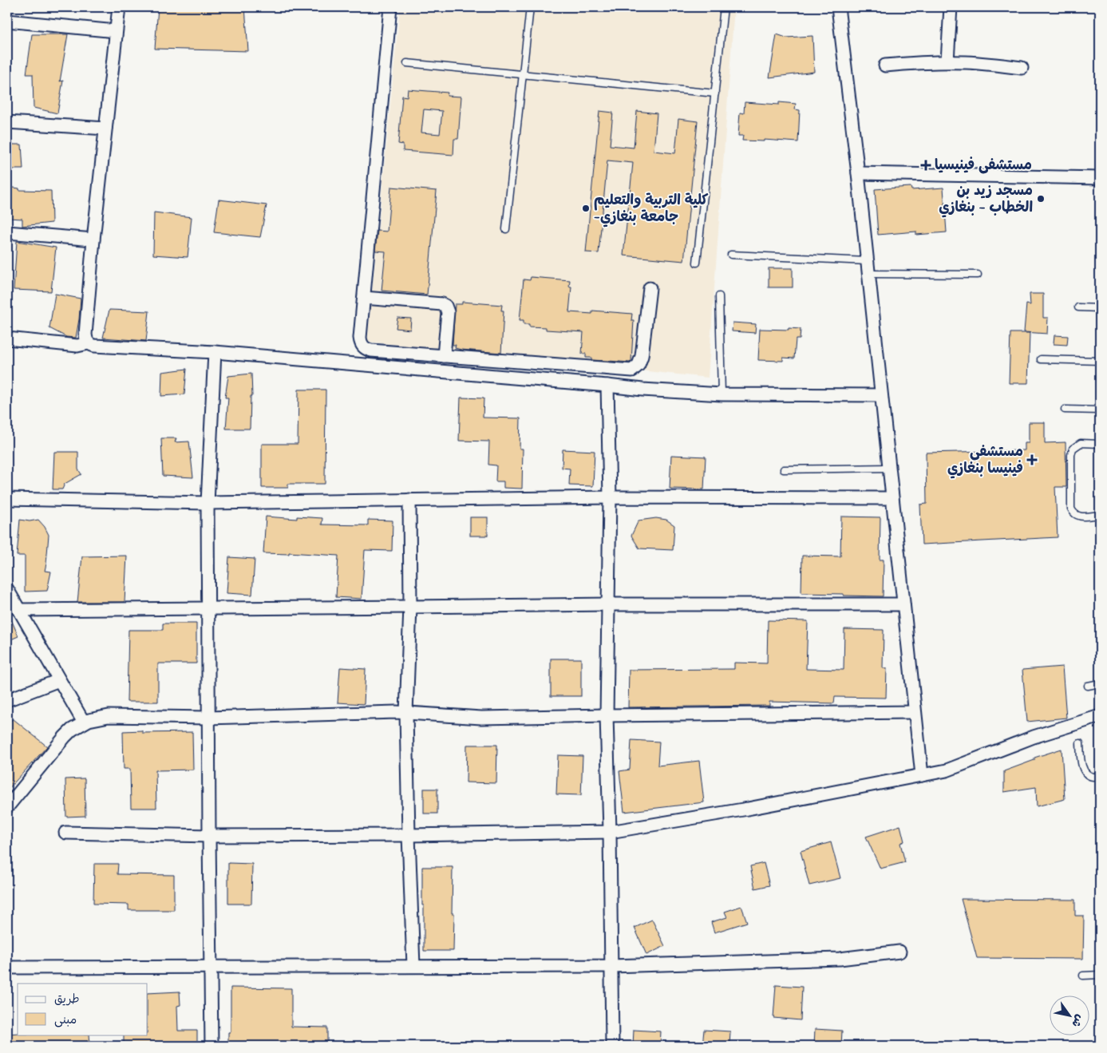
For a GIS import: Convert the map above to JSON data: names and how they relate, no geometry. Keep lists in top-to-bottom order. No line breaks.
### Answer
{"places":{"health":["مستشفى فينيسيا","مستشفى فينيسا بنغازي"],"other":["مسجد زيد بن الخطاب - بنغازي","كلية التربية والتعليم -جامعة بنغازي"]},"legend":["طريق","مبنى"],"north":"bottom right"}
